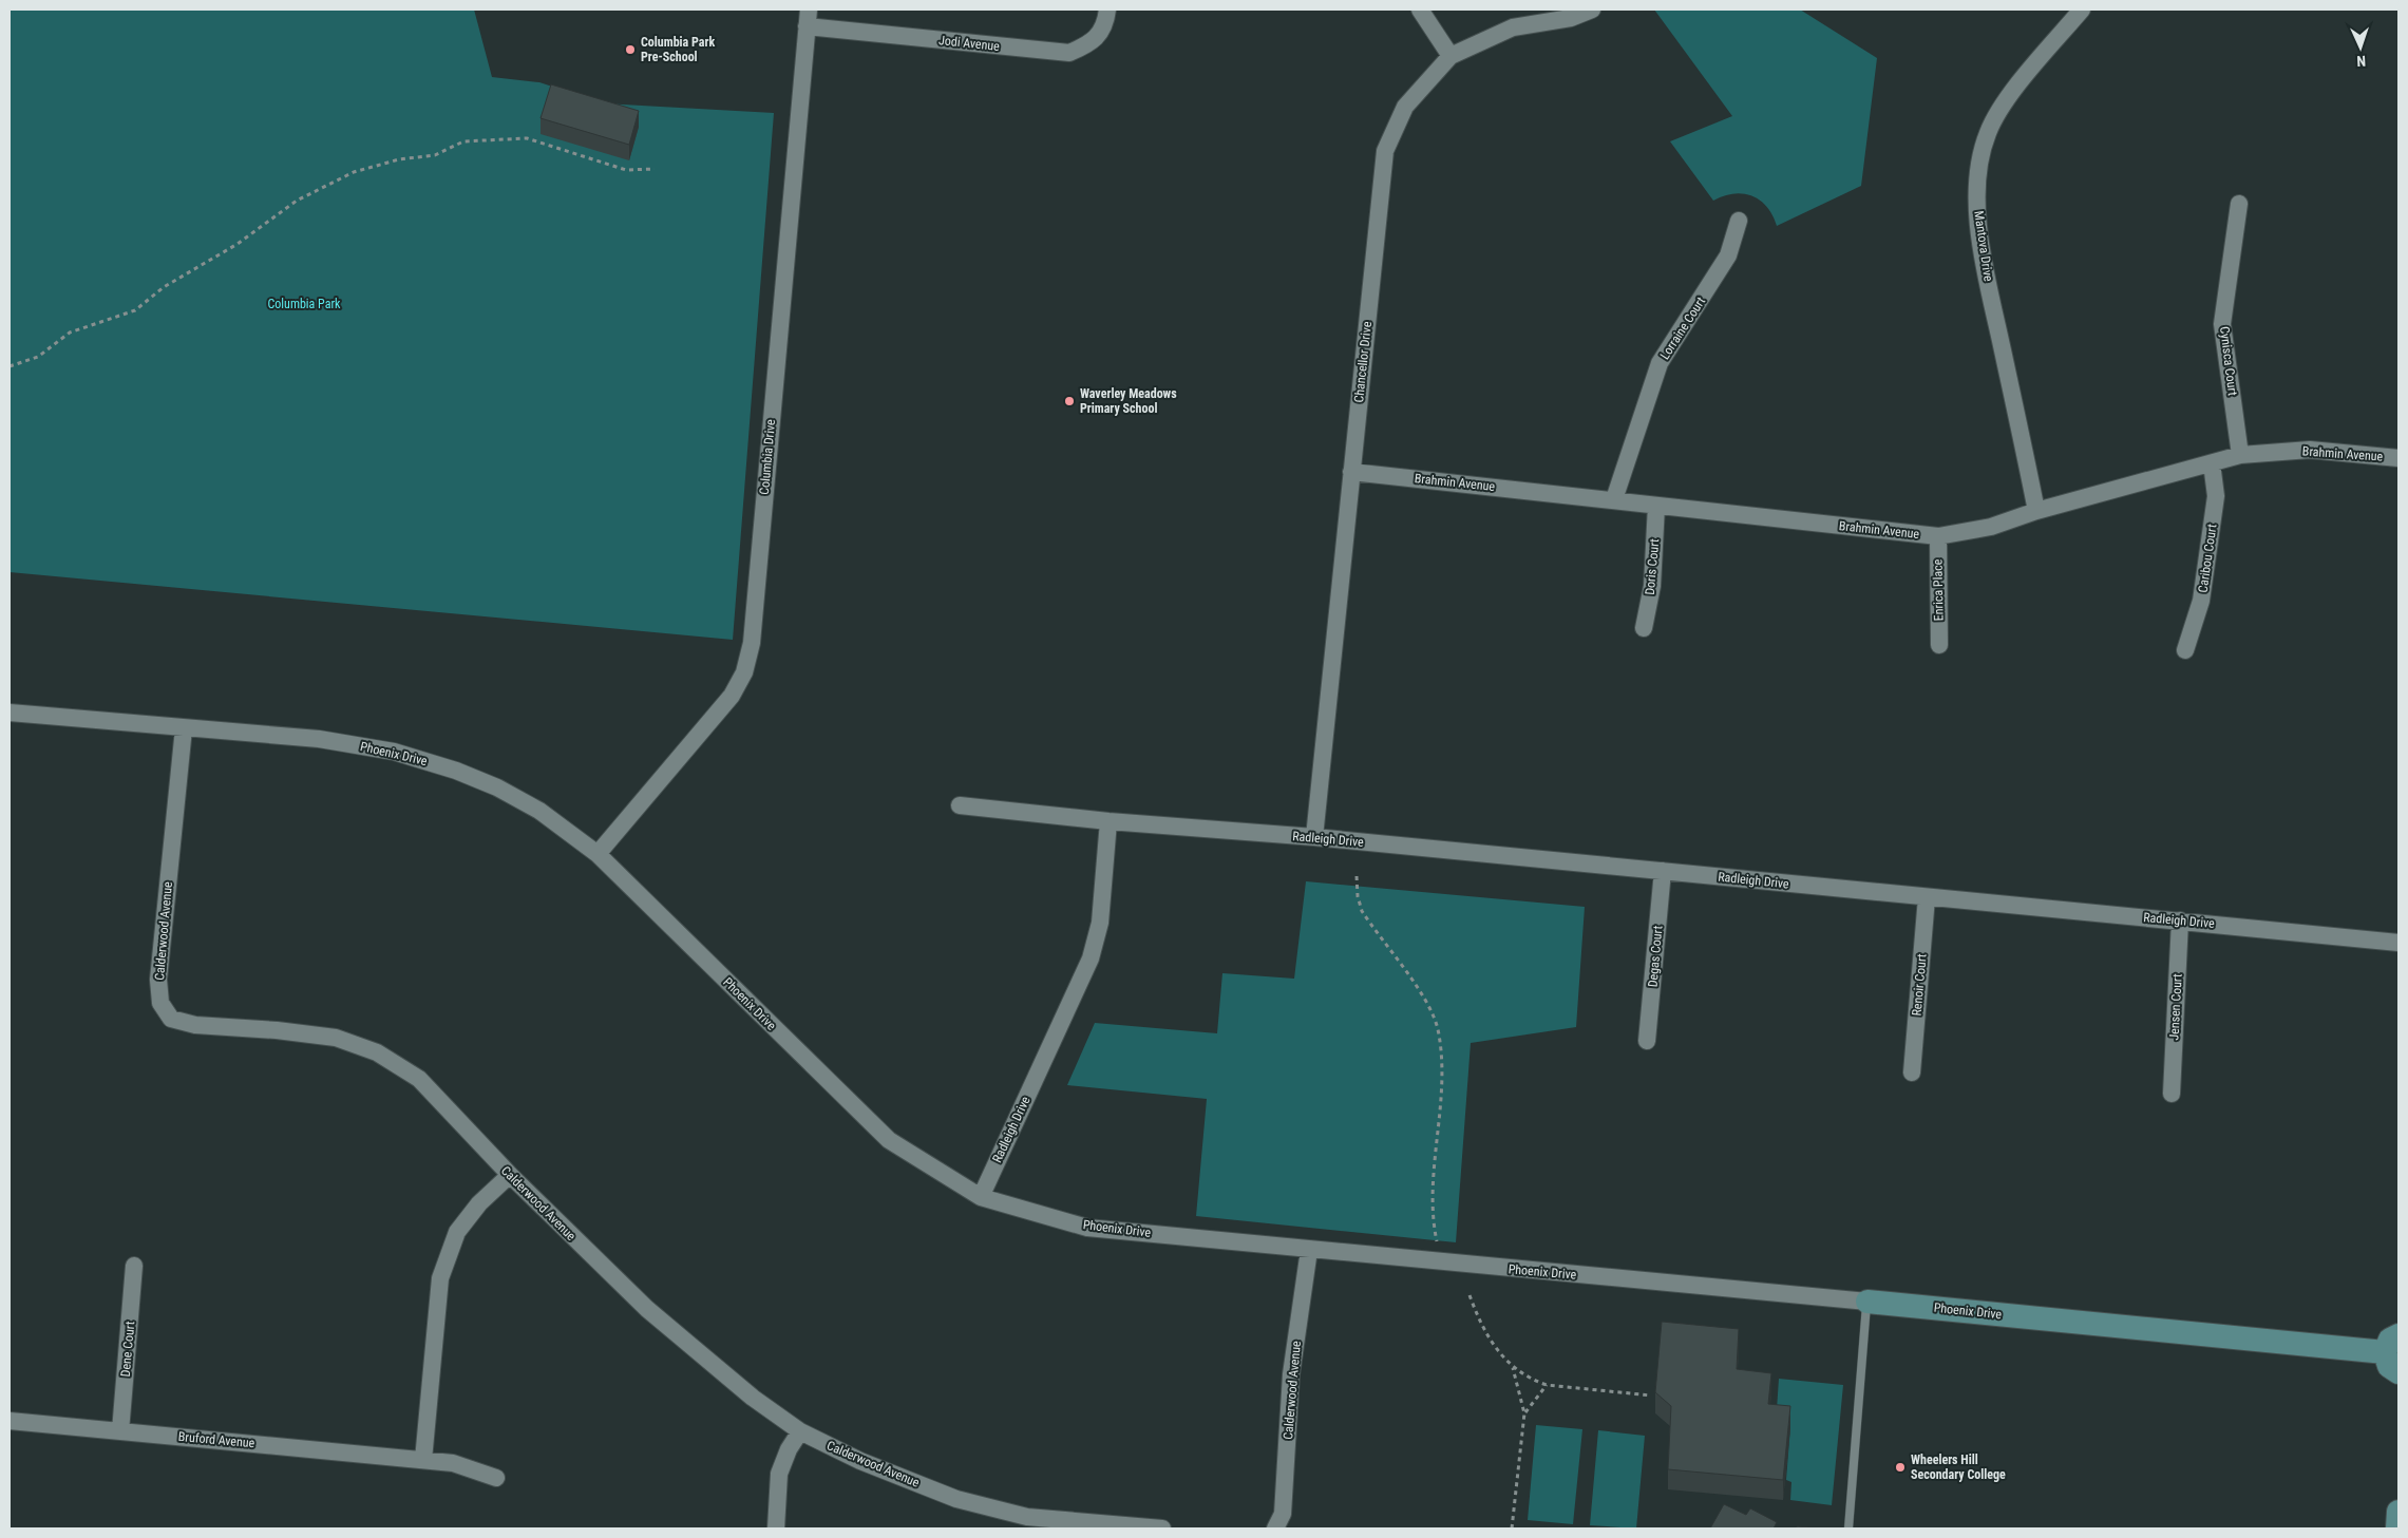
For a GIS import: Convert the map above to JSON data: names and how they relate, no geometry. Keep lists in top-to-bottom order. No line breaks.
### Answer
{"streets":{"street":["Jodi Avenue","Mantova Drive","Lorraine Court","Cynisca Court","Chancellor Drive","Brahmin Avenue","Columbia Drive","Caribou Court","Doris Court","Enrica Place","Phoenix Drive","Radleigh Drive","Calderwood Avenue","Degas Court","Renoir Court","Jensen Court","Dene Court","Bruford Avenue"]},"crossings":[["Jodi Avenue","Columbia Drive"],["Mantova Drive","Brahmin Avenue"],["Lorraine Court","Brahmin Avenue"],["Cynisca Court","Brahmin Avenue"],["Chancellor Drive","Brahmin Avenue"],["Chancellor Drive","Radleigh Drive"],["Brahmin Avenue","Caribou Court"],["Brahmin Avenue","Doris Court"],["Brahmin Avenue","Enrica Place"],["Columbia Drive","Phoenix Drive"],["Phoenix Drive","Radleigh Drive"],["Phoenix Drive","Calderwood Avenue"],["Radleigh Drive","Degas Court"],["Radleigh Drive","Renoir Court"],["Radleigh Drive","Jensen Court"],["Dene Court","Bruford Avenue"]],"parks":["Columbia Park"],"places":["Columbia Park Pre-School","Waverley Meadows Primary School","Wheelers Hill Secondary College"],"north":"bottom"}
